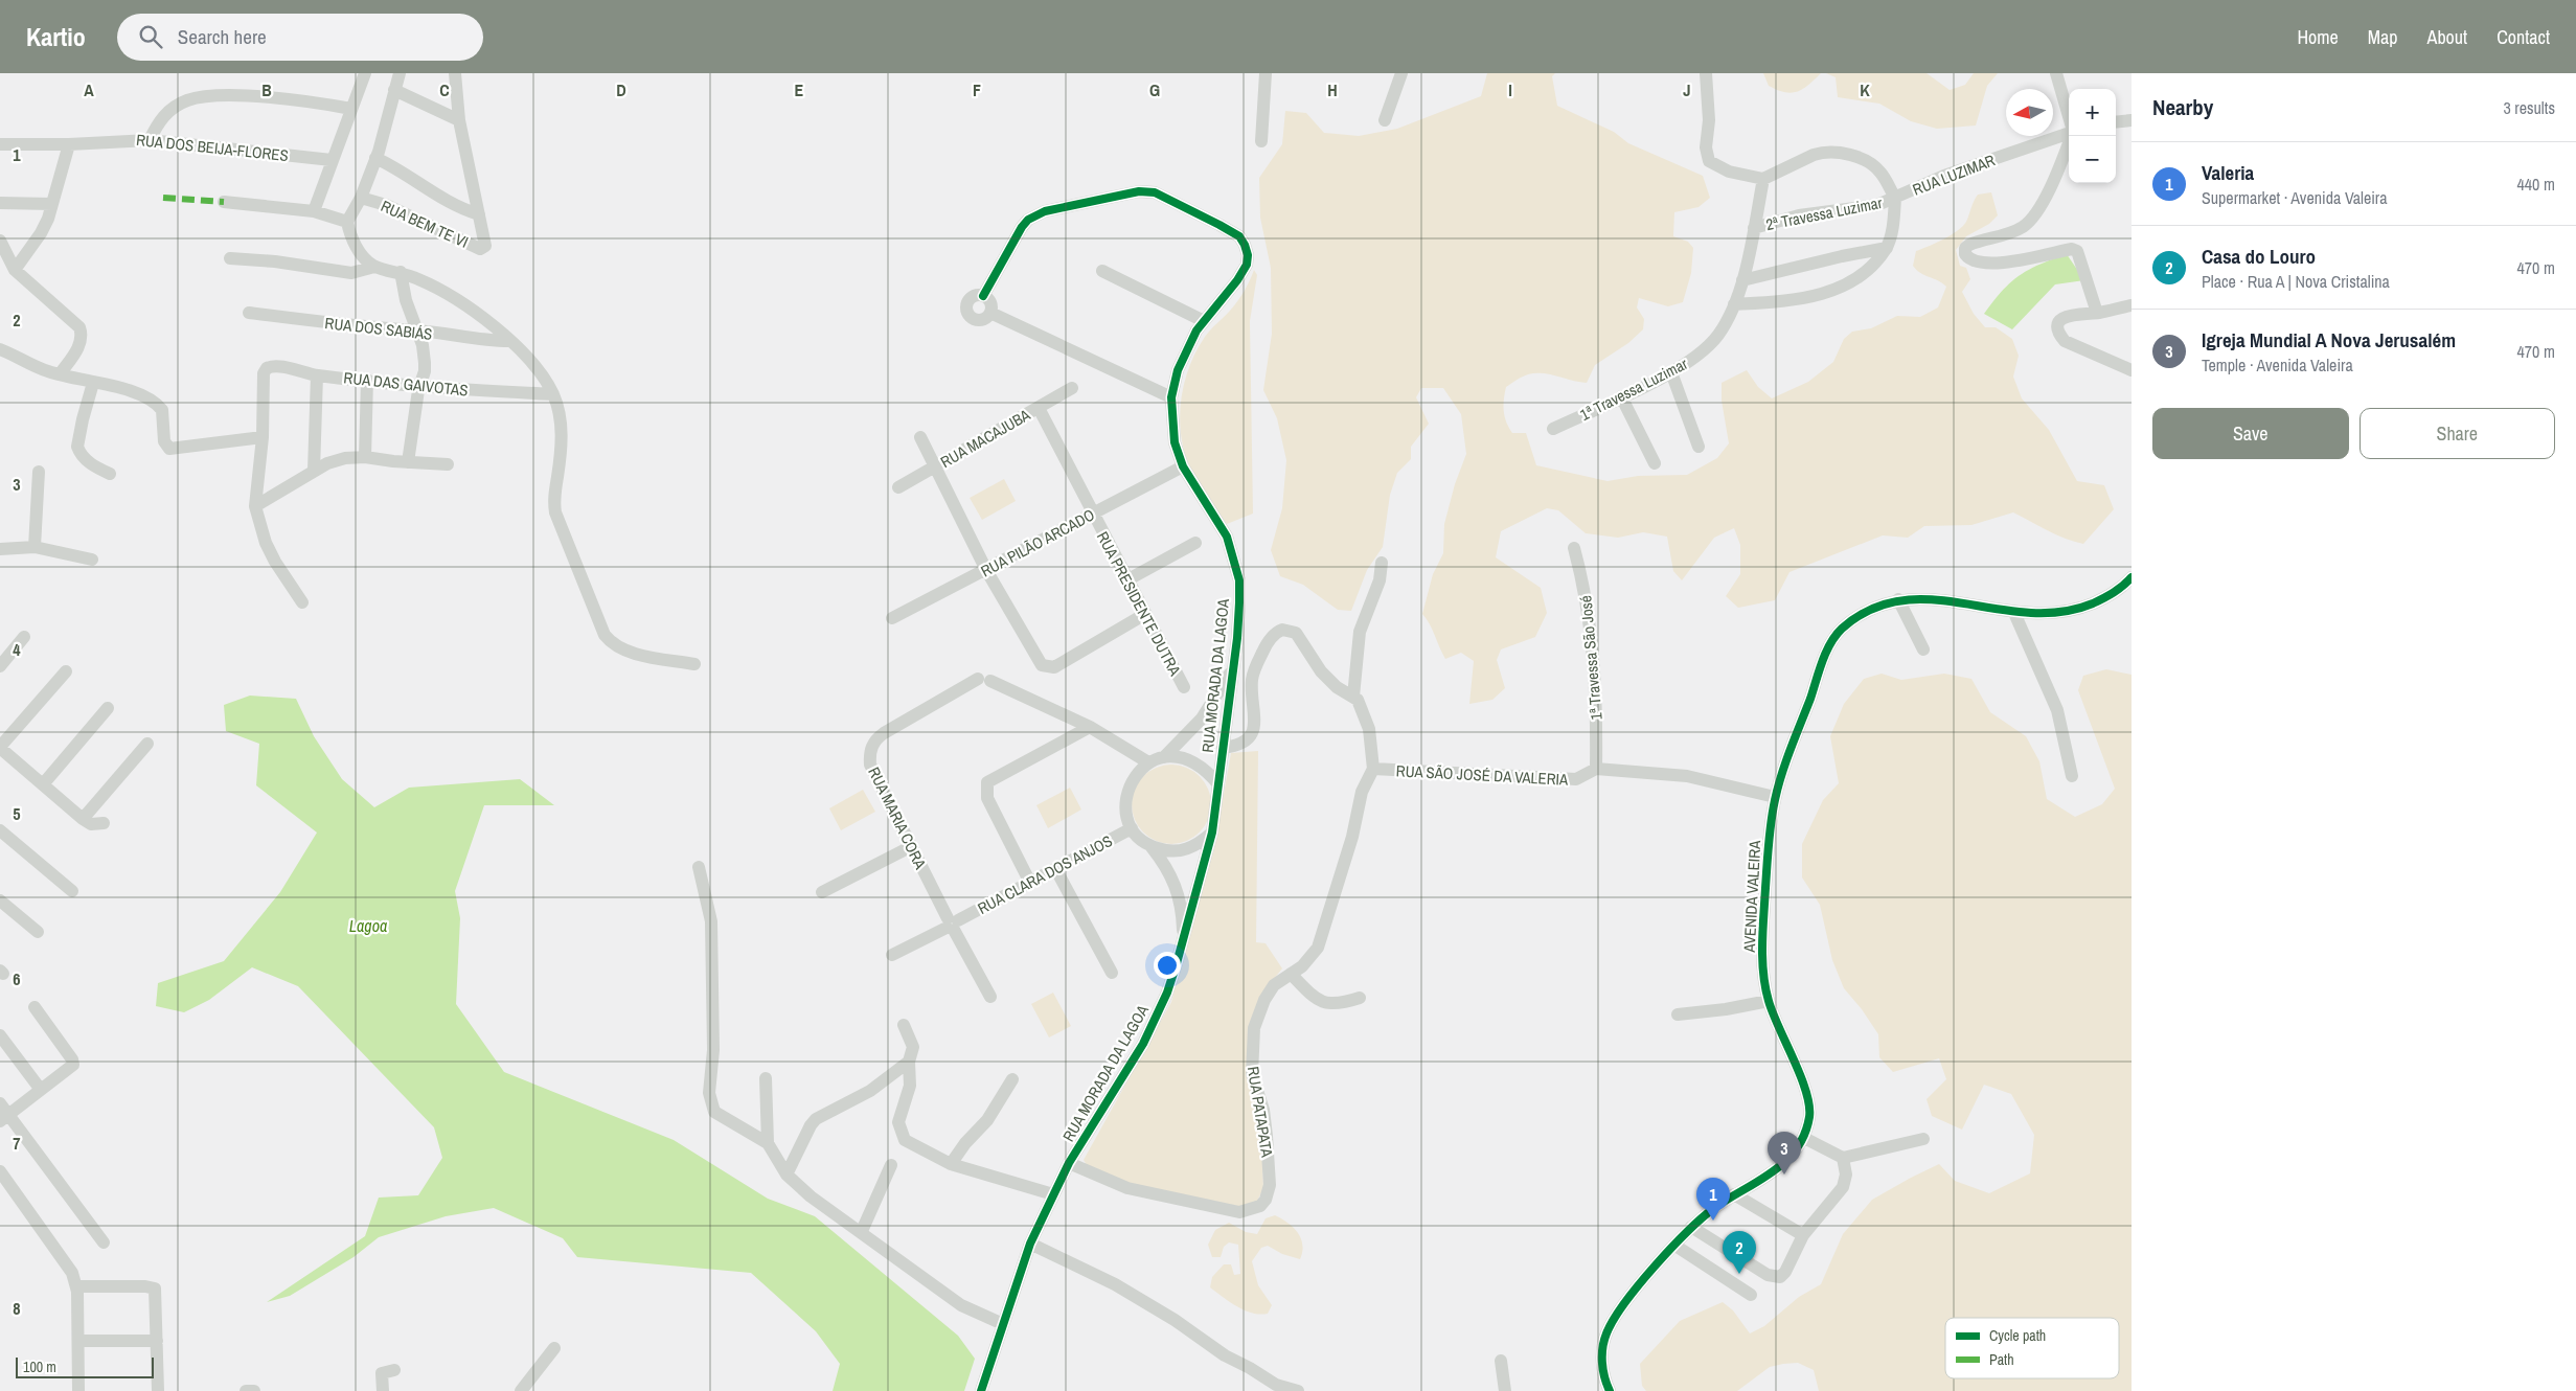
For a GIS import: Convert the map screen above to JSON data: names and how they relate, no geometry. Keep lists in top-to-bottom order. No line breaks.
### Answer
{"streets":{"street":["RUA DOS BEIJA-FLORES","RUA LUZIMAR","2ª Travessa Luzimar","RUA BEM TE VI","RUA DOS SABIÁS","RUA DAS GAIVOTAS","1ª Travessa Luzimar","RUA MACAJUBA","RUA PILÃO ARCADO","RUA PRESIDENTE DUTRA","1ª Travessa São José","RUA MORADA DA LAGOA","RUA SÃO JOSÉ DA VALERIA","RUA MARIA CORA","RUA CLARA DOS ANJOS","AVENIDA VALEIRA","RUA PATAPATA"]},"crossings":[["RUA LUZIMAR","2ª Travessa Luzimar"],["2ª Travessa Luzimar","1ª Travessa Luzimar"],["RUA MACAJUBA","RUA PRESIDENTE DUTRA"],["RUA PILÃO ARCADO","RUA PRESIDENTE DUTRA"],["RUA PILÃO ARCADO","RUA MORADA DA LAGOA"],["1ª Travessa São José","RUA SÃO JOSÉ DA VALERIA"],["RUA MORADA DA LAGOA","RUA MARIA CORA"],["RUA MORADA DA LAGOA","RUA CLARA DOS ANJOS"],["RUA MORADA DA LAGOA","RUA PATAPATA"],["RUA SÃO JOSÉ DA VALERIA","RUA PATAPATA"],["RUA MARIA CORA","RUA CLARA DOS ANJOS"]],"water":["Lagoa"],"legend":["Cycle path","Path"],"scale_bar":"100 m","north":"left","page":{"header":"Kartio","search":"Search here","nav":["Home","Map","About","Contact"],"heading":["Nearby","3 results"],"map_buttons":["+","−"],"list":[{"mark":"1","name":"Valeria","note":"Supermarket · Avenida Valeira","value":"440 m"},{"mark":"2","name":"Casa do Louro","note":"Place · Rua A | Nova Cristalina","value":"470 m"},{"mark":"3","name":"Igreja Mundial A Nova Jerusalém","note":"Temple · Avenida Valeira","value":"470 m"}],"buttons":["Save","Share"],"pins":["3","1","2"],"scale":"100 m"},"grid":{"columns":["A","B","C","D","E","F","G","H","I","J","K"],"rows":["1","2","3","4","5","6","7","8"]}}
